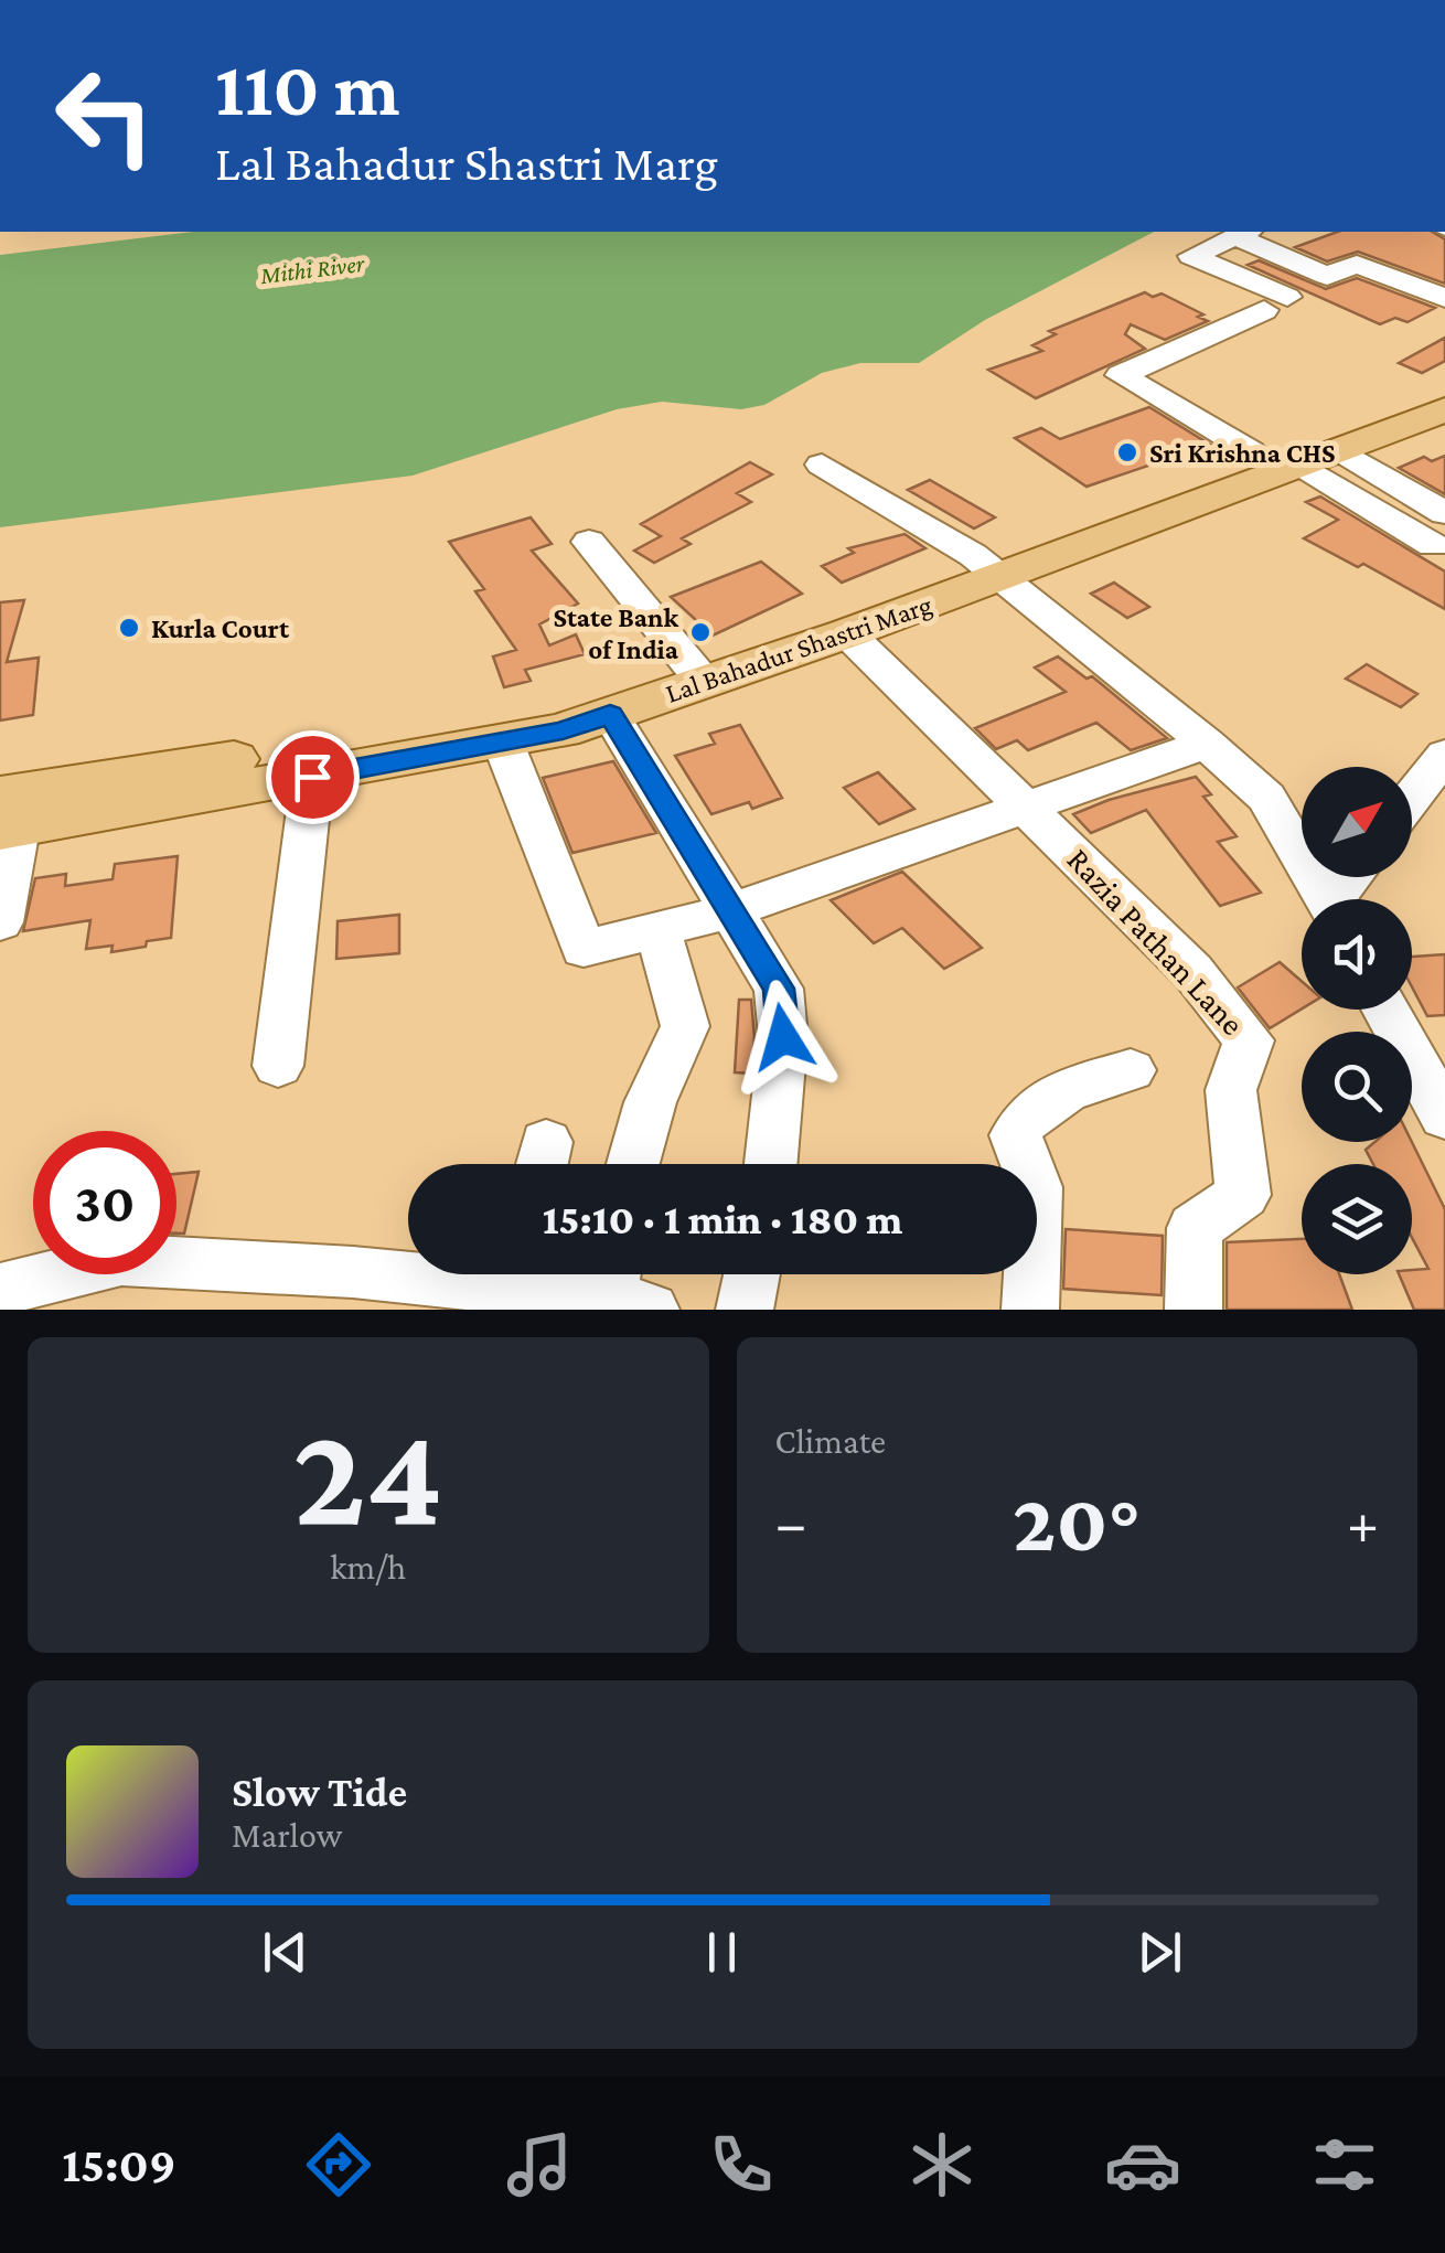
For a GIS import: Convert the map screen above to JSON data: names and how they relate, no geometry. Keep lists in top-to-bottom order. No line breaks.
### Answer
{"streets":{"main road":["Lal Bahadur Shastri Marg"],"street":["Razia Pathan Lane"]},"crossings":[["Lal Bahadur Shastri Marg","Razia Pathan Lane"]],"water":["Mithi River"],"places":["Sri Krishna CHS","Kurla Court","State Bank of India"],"north":"top right","page":{"turn":["110 m","Lal Bahadur Shastri Marg"],"limit":"30","trip":"15:10 · 1 min · 180 m","tile":[["24","km/h"],"Climate"],"heat":["−","20°","+"],"song":["Slow Tide","Marlow"],"tabs":"15:09"}}
